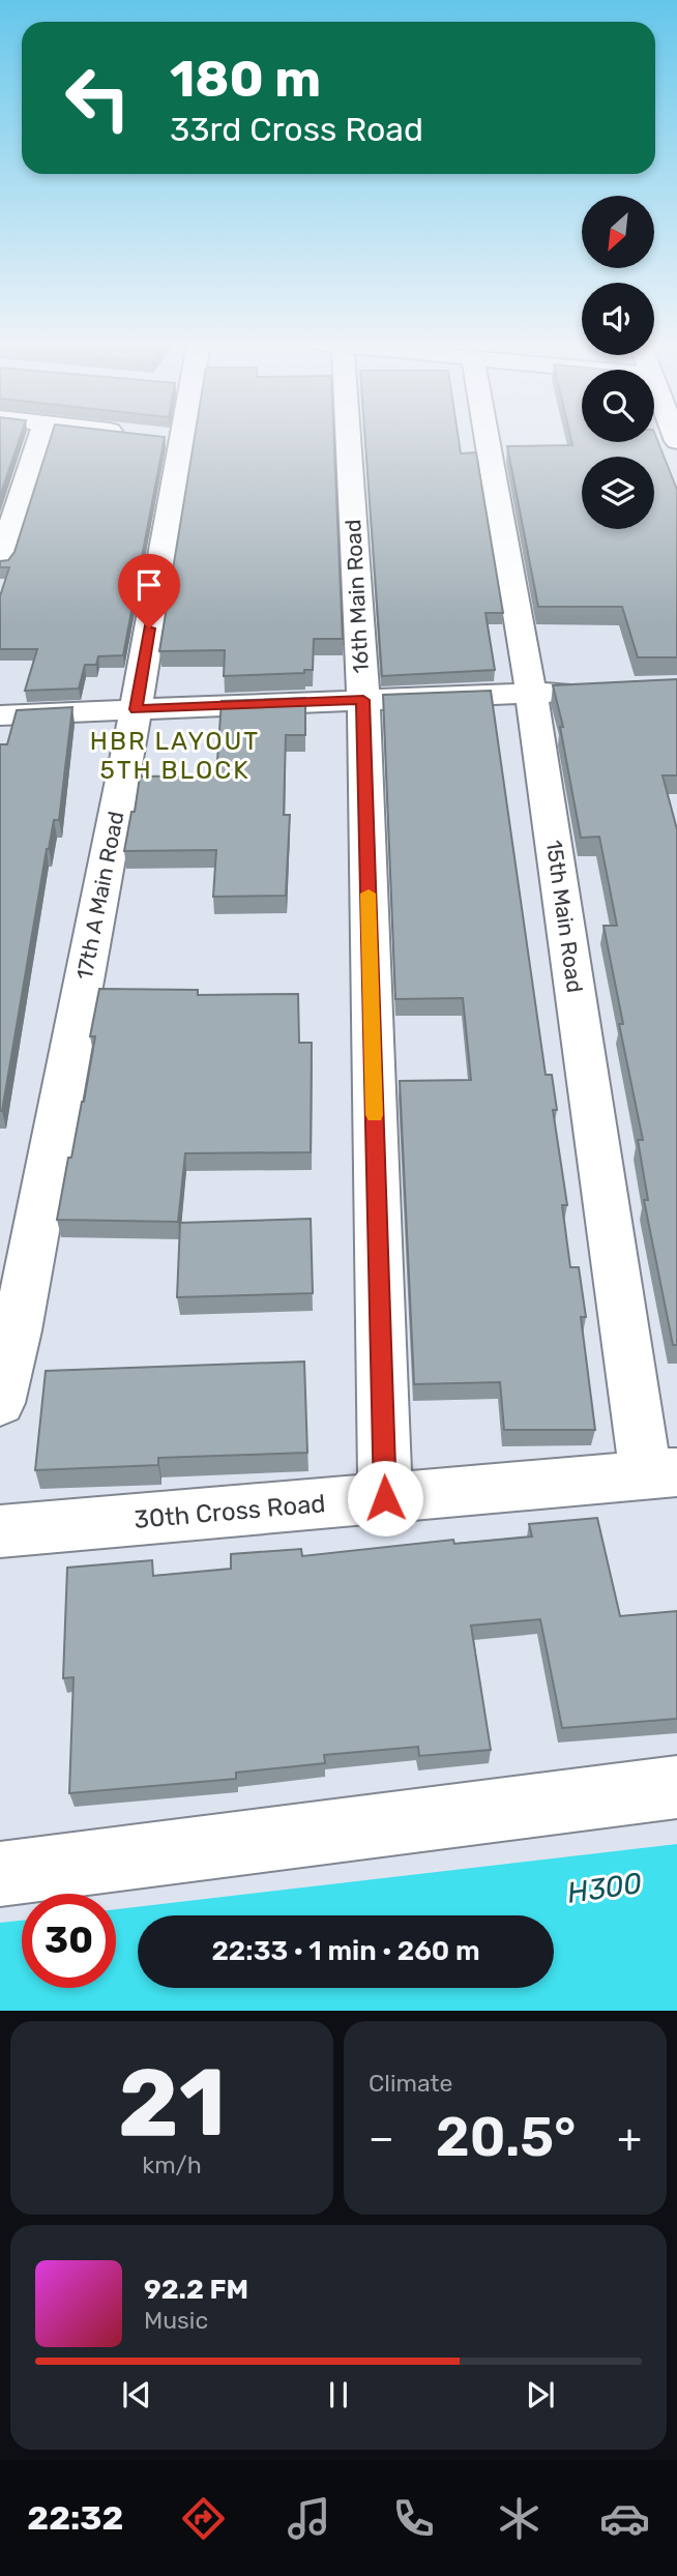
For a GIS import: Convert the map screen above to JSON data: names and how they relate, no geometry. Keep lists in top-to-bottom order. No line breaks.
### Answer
{"streets":{"street":["16th Main Road","17th A Main Road","15th Main Road","30th Cross Road"]},"crossings":[["16th Main Road","30th Cross Road"],["15th Main Road","30th Cross Road"]],"districts":["HBR LAYOUT 5TH BLOCK"],"water":["H300"],"north":"bottom left","page":{"turn":["180 m","33rd Cross Road"],"limit":"30","trip":"22:33 · 1 min · 260 m","tile":[["21","km/h"],"Climate"],"heat":["−","20.5°","+"],"song":["92.2 FM","Music"],"tabs":"22:32"}}
